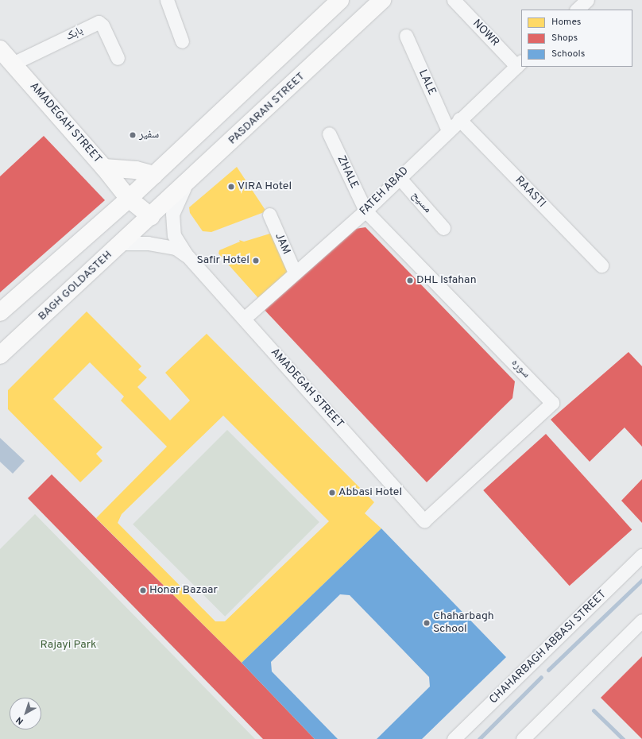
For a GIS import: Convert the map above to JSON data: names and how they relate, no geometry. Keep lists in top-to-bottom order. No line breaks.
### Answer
{"streets":{"main road":["PASDARAN STREET","AMADEGAH STREET","BAGH GOLDASTEH"],"street":["NOWR","بابک","LALE","ZHALE","FATEH ABAD","RAASTI","مسیح","JAM","سوره","CHAHARBAGH ABBASI STREET"]},"crossings":[["NOWR","FATEH ABAD"],["بابک","AMADEGAH STREET"],["LALE","FATEH ABAD"],["PASDARAN STREET","AMADEGAH STREET"],["PASDARAN STREET","BAGH GOLDASTEH"],["AMADEGAH STREET","FATEH ABAD"],["AMADEGAH STREET","BAGH GOLDASTEH"],["AMADEGAH STREET","سوره"],["ZHALE","FATEH ABAD"],["ZHALE","سوره"],["FATEH ABAD","RAASTI"],["FATEH ABAD","مسیح"],["FATEH ABAD","JAM"],["FATEH ABAD","سوره"]],"parks":["Rajayi Park"],"places":["سفیر","VIRA Hotel","Safir Hotel","DHL Isfahan","Abbasi Hotel","Honar Bazaar","Chaharbagh School"],"legend":["Homes","Shops","Schools"],"north":"bottom left"}
